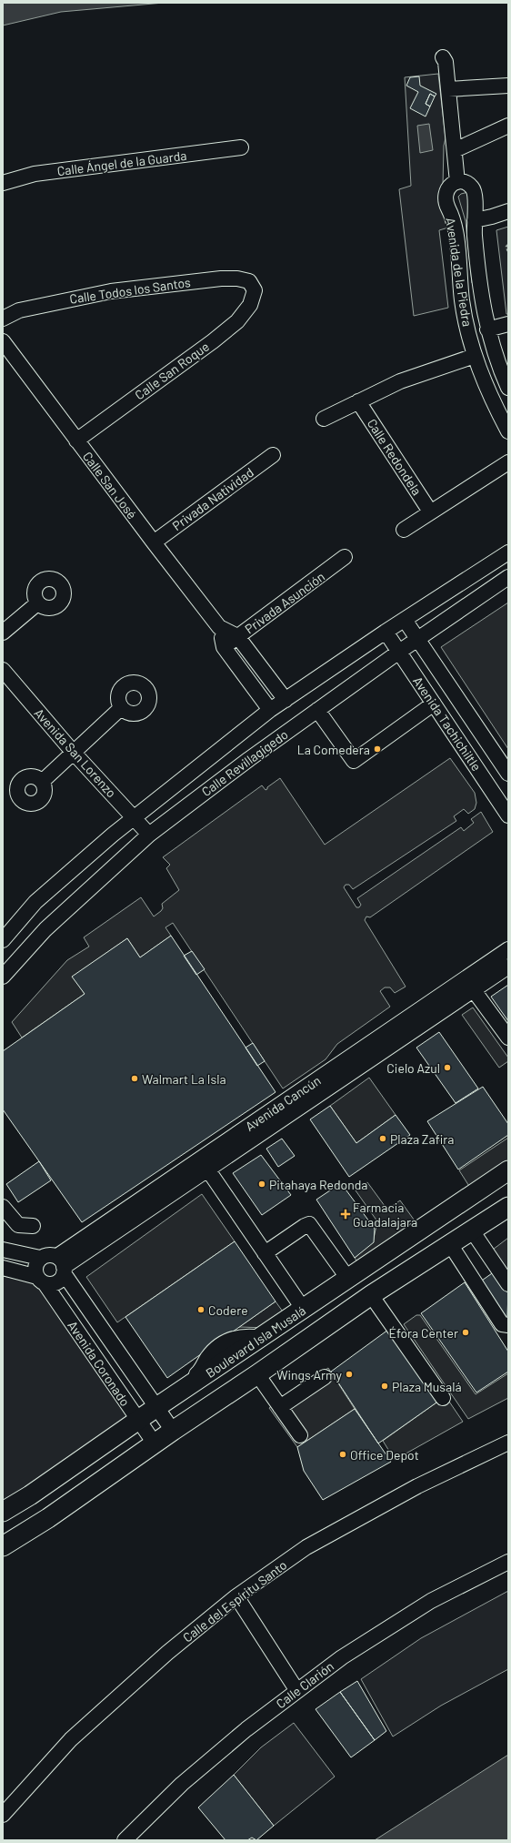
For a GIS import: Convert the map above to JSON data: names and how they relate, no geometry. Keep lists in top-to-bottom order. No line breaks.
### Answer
{"streets":{"main road":["Boulevard Isla Musalá"],"street":["Calle Ángel de la Guarda","Avenida de la Piedra","Calle Todos los Santos","Calle San Roque","Calle Redondela","Calle San José","Privada Natividad","Privada Asunción","Avenida Tachichiltle","Avenida San Lorenzo","Calle Revillagigedo","Avenida Cancún","Avenida Coronado","Calle del Espíritu Santo","Calle Clarión"]},"crossings":[["Calle Todos los Santos","Calle San Roque"],["Calle San Roque","Calle San José"],["Calle San José","Privada Natividad"],["Calle San José","Privada Asunción"],["Calle San José","Calle Revillagigedo"],["Avenida Tachichiltle","Calle Revillagigedo"],["Avenida San Lorenzo","Calle Revillagigedo"],["Avenida Cancún","Avenida Coronado"],["Boulevard Isla Musalá","Avenida Coronado"]],"places":{"other":["La Comedera","Cielo Azul","Walmart La Isla","Plaza Zafira","Pitahaya Redonda","Codere","Éfora Center","Wings Army","Plaza Musalá","Office Depot"],"health":["Farmacia Guadalajara"]}}
